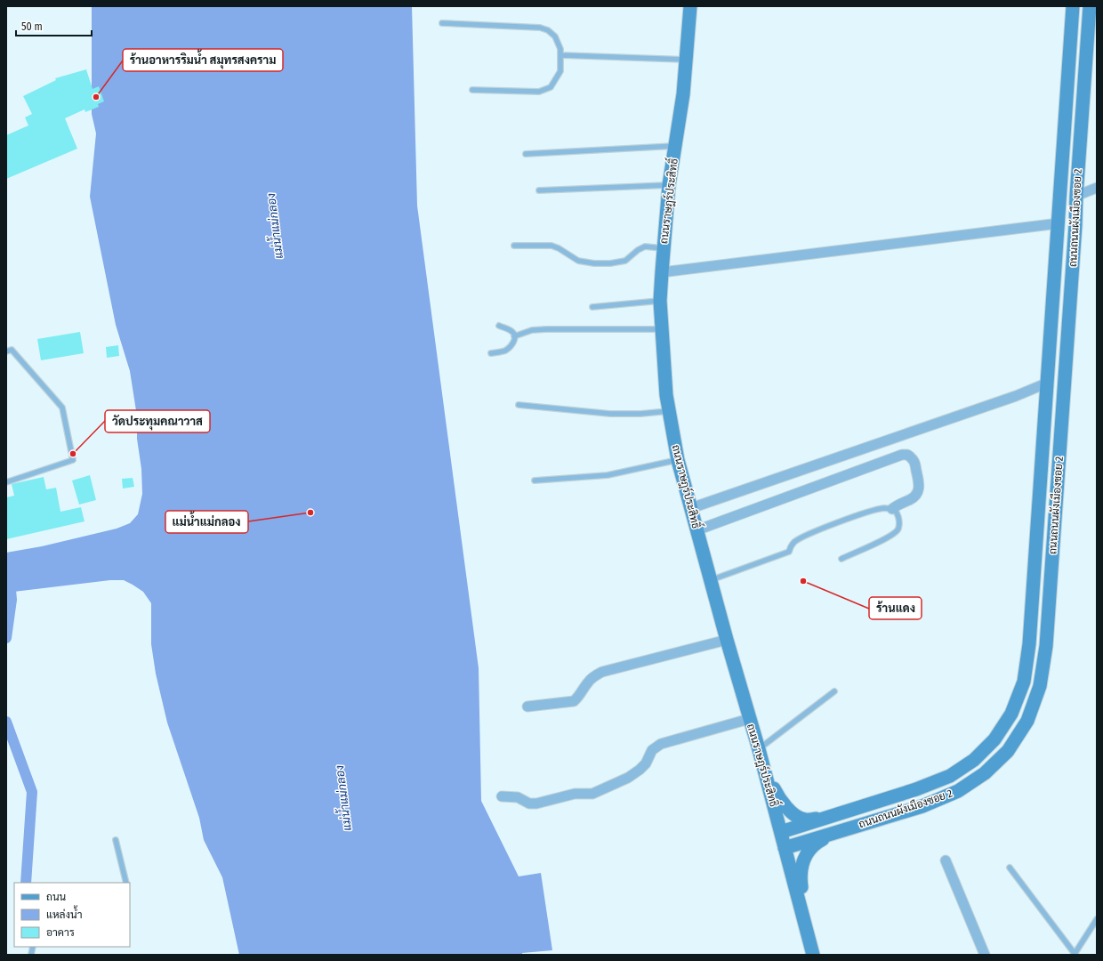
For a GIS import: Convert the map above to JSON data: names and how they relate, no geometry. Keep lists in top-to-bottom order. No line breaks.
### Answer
{"streets":{"street":["ถนนราษฎร์ประสิทธิ์","ถนนถนนผังเมืองซอย 2"]},"crossings":[["ถนนราษฎร์ประสิทธิ์","ถนนถนนผังเมืองซอย 2"]],"water":["แม่น้ำแม่กลอง"],"places":["ร้านอาหารริมน้ำ สมุทรสงคราม","วัดประทุมคณาวาส","แม่น้ำแม่กลอง","ร้านแดง"],"legend":["ถนน","แหล่งน้ำ","อาคาร"],"scale_bar":"50 m"}
